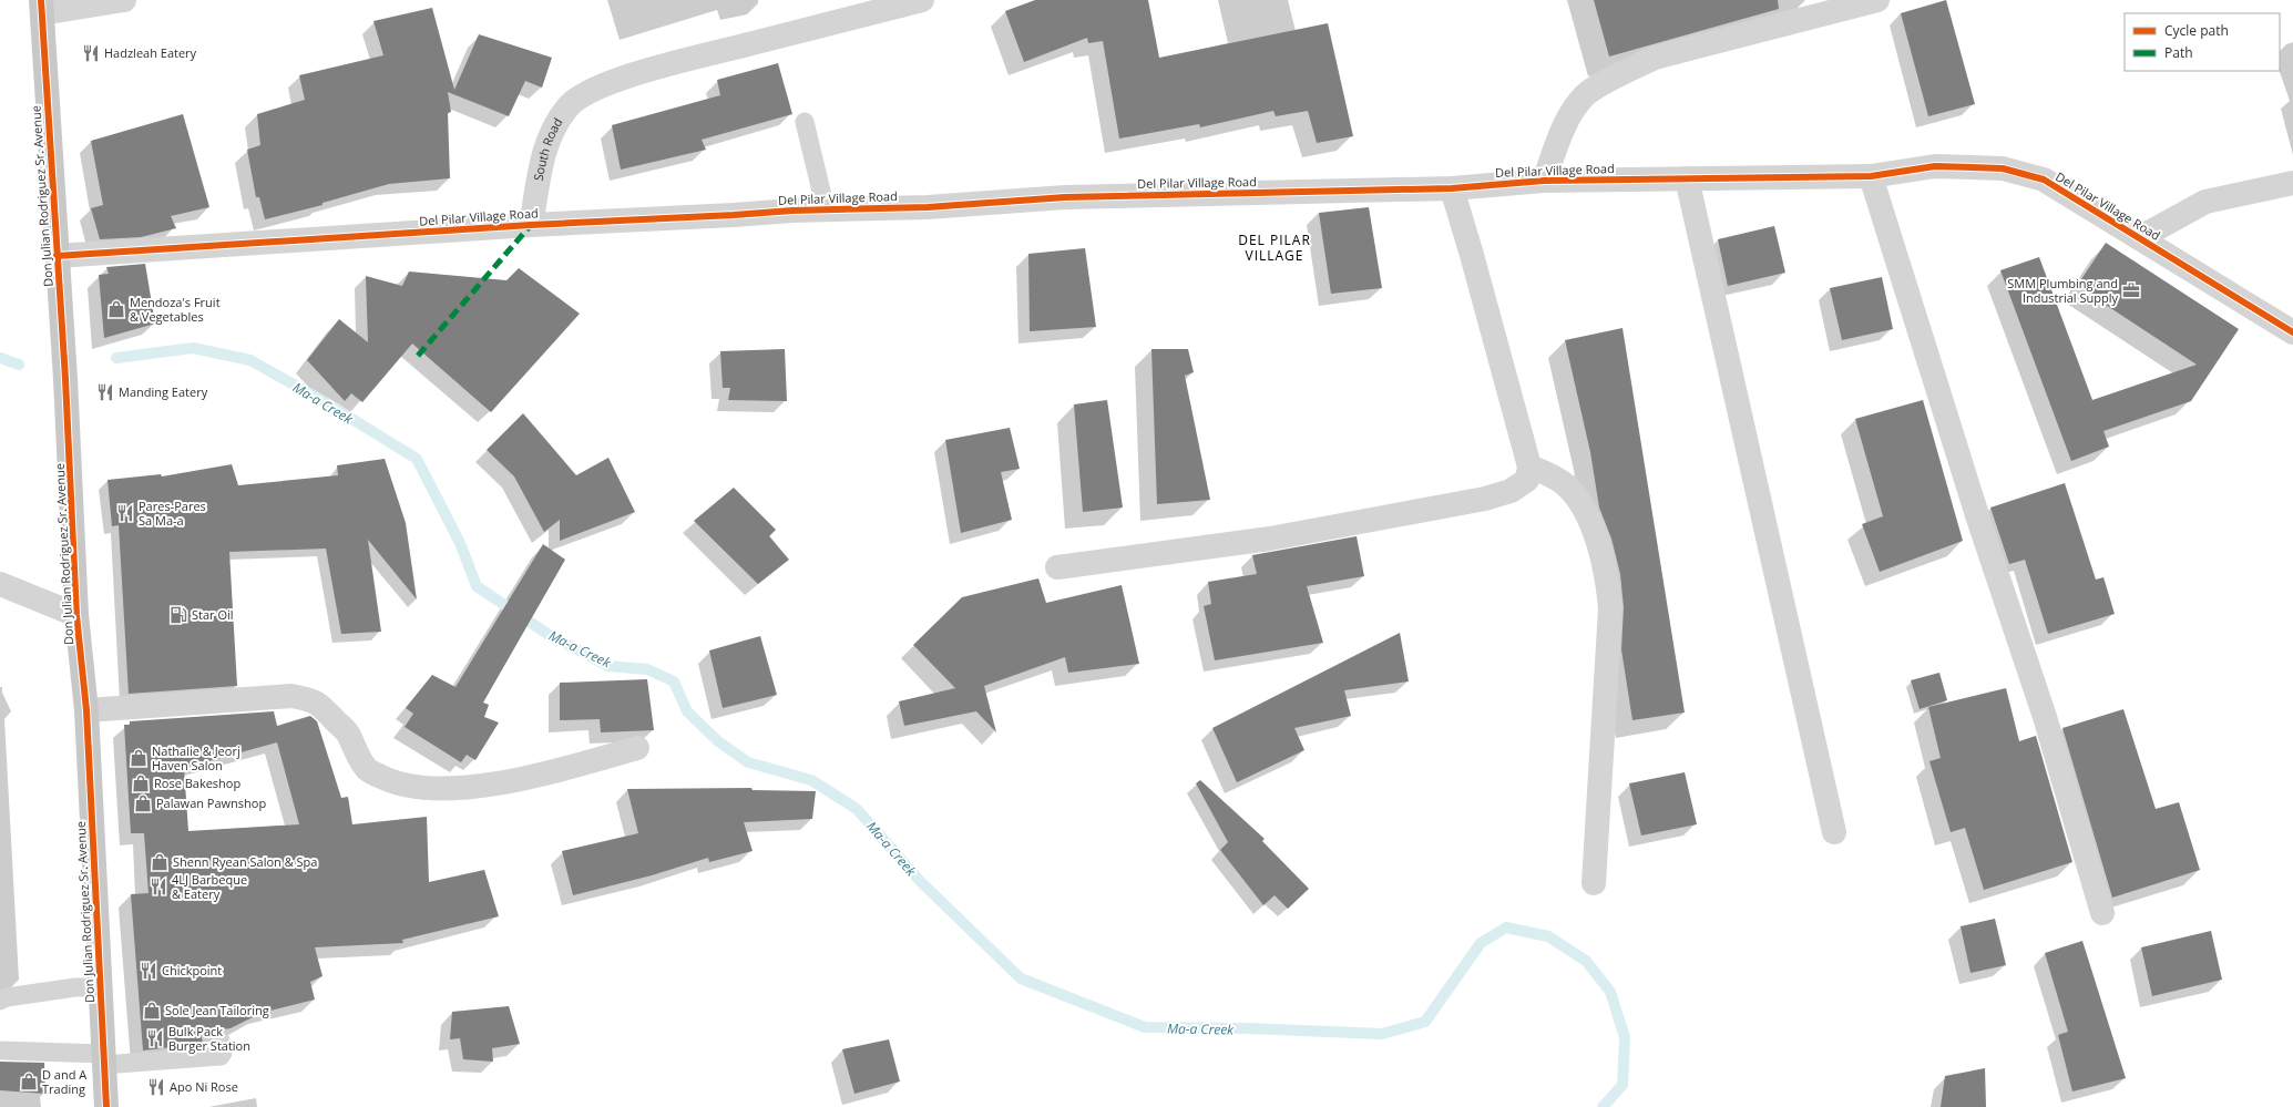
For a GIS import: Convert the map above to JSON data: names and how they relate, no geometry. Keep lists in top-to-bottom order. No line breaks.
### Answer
{"streets":{"main road":["Don Julian Rodriguez Sr. Avenue"],"street":["South Road","Del Pilar Village Road"]},"crossings":[["South Road","Del Pilar Village Road"],["Del Pilar Village Road","Don Julian Rodriguez Sr. Avenue"]],"districts":["DEL PILAR VILLAGE"],"water":["Ma-a Creek"],"places":{"restaurant":["Hadzleah Eatery","Manding Eatery","Pares-Pares Sa Ma-a","4LJ Barbeque & Eatery","Chickpoint","Bulk Pack Burger Station","Apo Ni Rose"],"office":["SMM Plumbing and Industrial Supply"],"shop":["Mendoza's Fruit & Vegetables","Nathalie & Jeorj Haven Salon","Rose Bakeshop","Palawan Pawnshop","Shenn Ryean Salon & Spa","Sole Jean Tailoring","D and A Trading"],"fuel station":["Star Oil"]},"legend":["Cycle path","Path"]}
